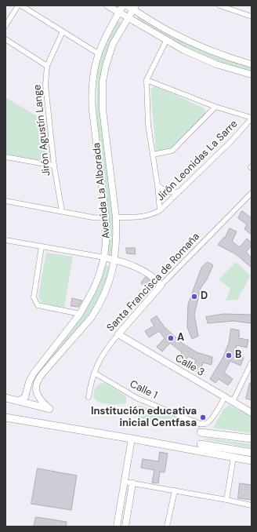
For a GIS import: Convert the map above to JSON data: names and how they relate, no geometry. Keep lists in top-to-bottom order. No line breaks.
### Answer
{"streets":{"main road":["Avenida La Alborada","Santa Francisca de Romaña","Calle 3"],"street":["Jirón Agustín Lange","Jirón Leonidas La Sarre","Calle 1"]},"crossings":[["Jirón Leonidas La Sarre","Avenida La Alborada"],["Santa Francisca de Romaña","Calle 3"],["Santa Francisca de Romaña","Calle 1"],["Calle 3","Calle 1"]],"places":["D","A","B","Institución educativa inicial Centfasa"]}
